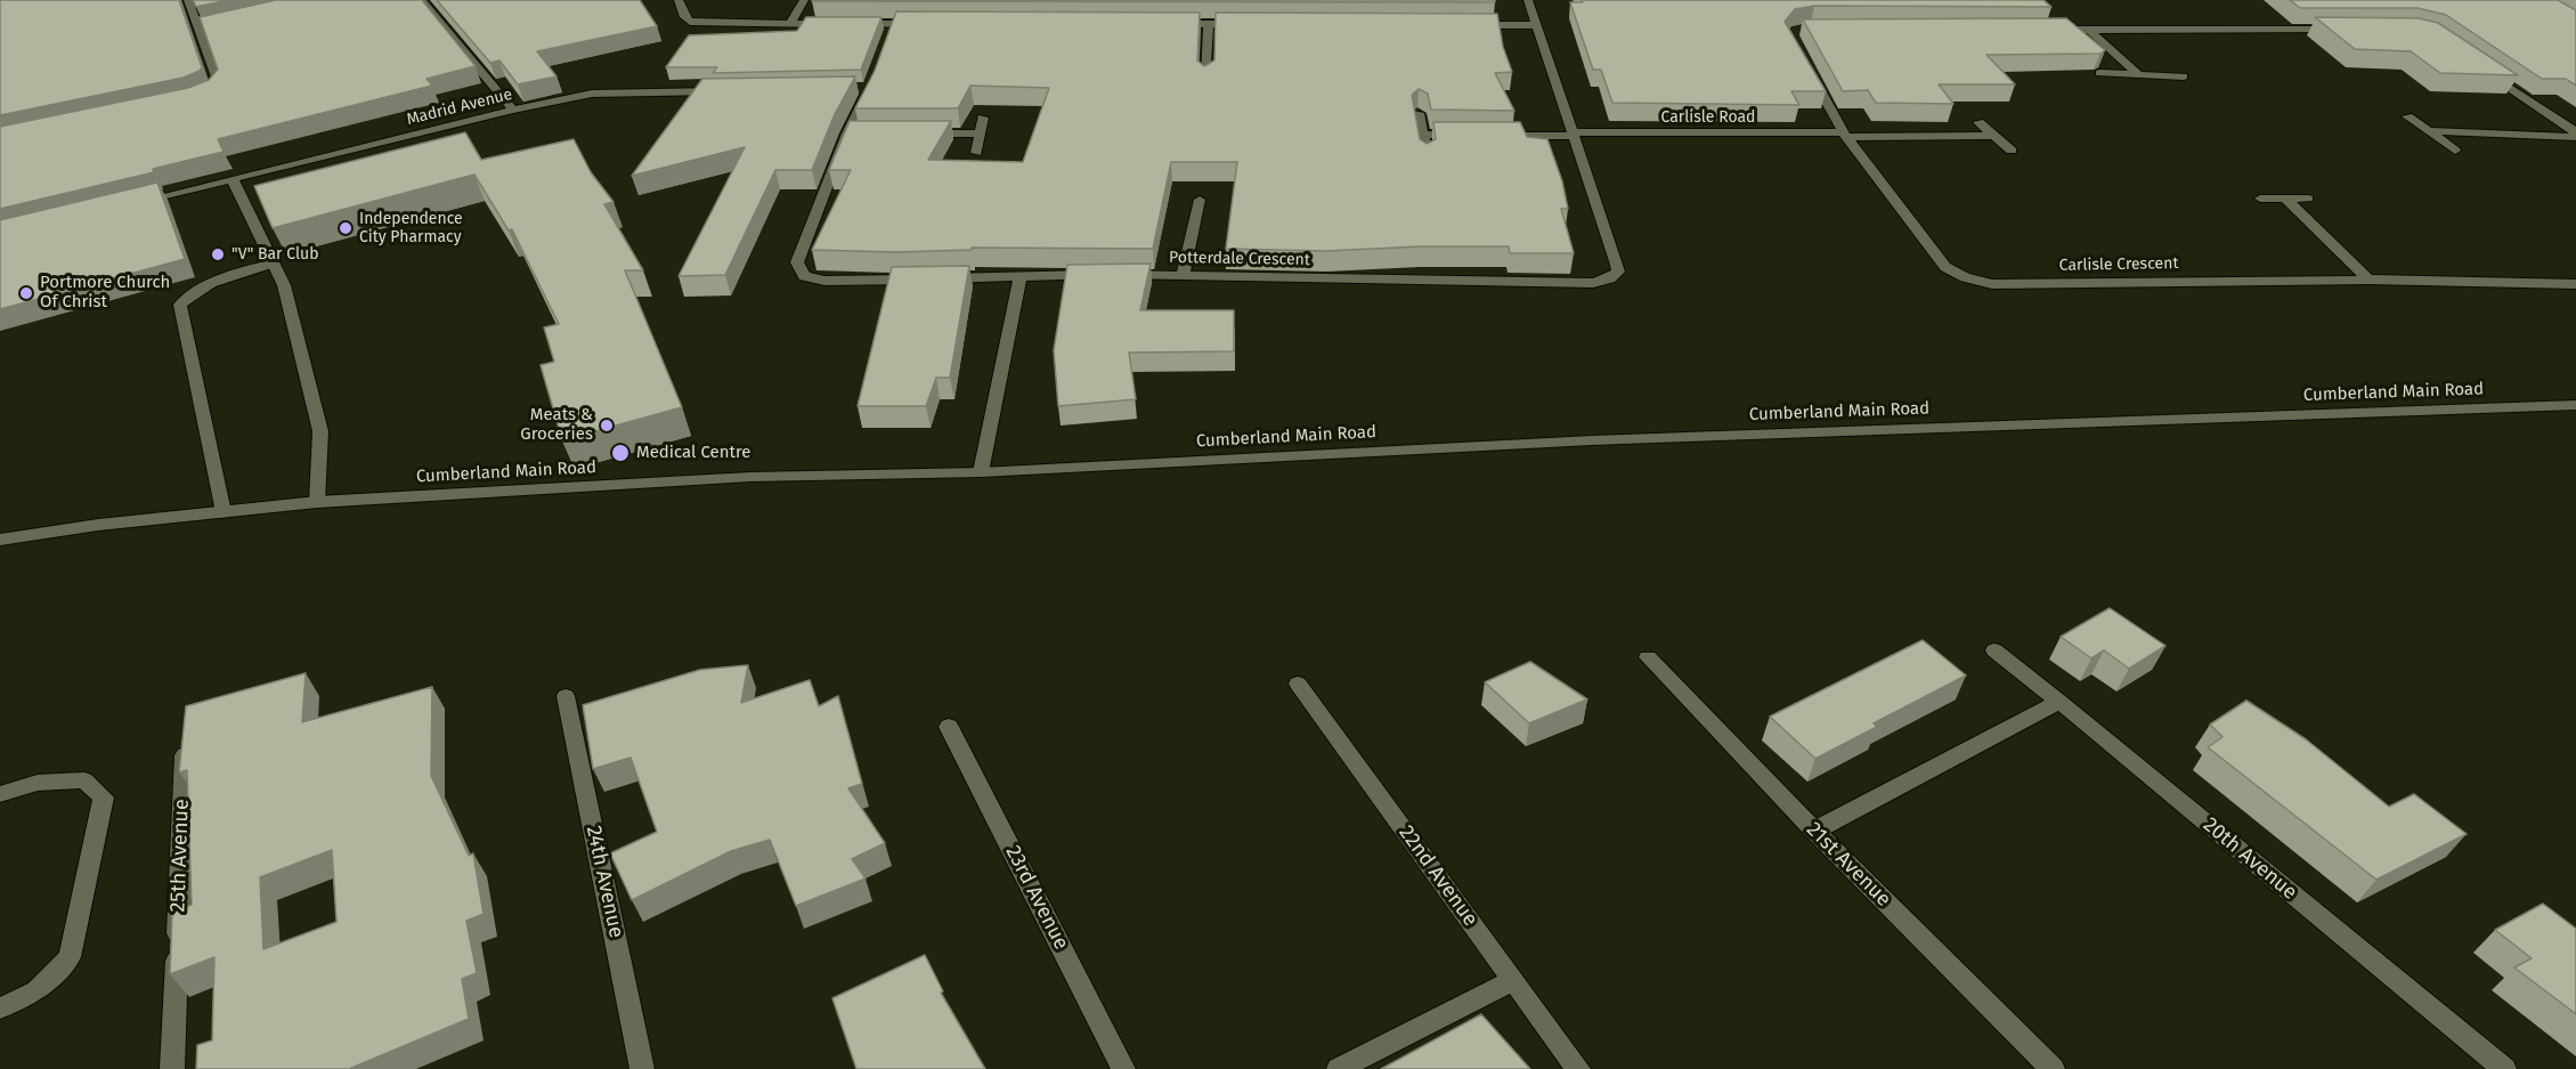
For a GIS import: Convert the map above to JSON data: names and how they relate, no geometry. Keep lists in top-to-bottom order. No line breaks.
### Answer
{"streets":{"street":["Madrid Avenue","Carlisle Road","Potterdale Crescent","Carlisle Crescent","Cumberland Main Road","25th Avenue","20th Avenue","21st Avenue","22nd Avenue","24th Avenue","23rd Avenue"]},"crossings":[["Carlisle Road","Potterdale Crescent"],["Carlisle Road","Carlisle Crescent"]],"places":["Independence City Pharmacy","\"V\" Bar Club","Portmore Church Of Christ","Meats & Groceries","Medical Centre"]}
